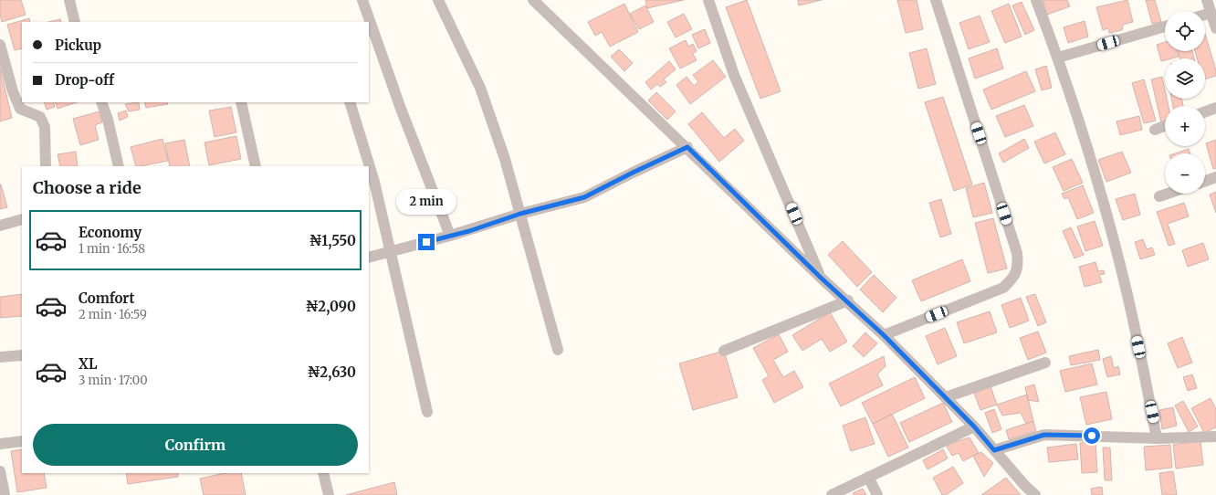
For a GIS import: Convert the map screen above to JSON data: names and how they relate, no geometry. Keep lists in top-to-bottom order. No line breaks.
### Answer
{"page":{"map_buttons":["+","−"],"banner":["Pickup","Drop-off"],"heading":"Choose a ride","bubble":"2 min","list":[{"name":"Economy","note":"1 min · 16:58","value":"₦1,550"},{"name":"Comfort","note":"2 min · 16:59","value":"₦2,090"},{"name":"XL","note":"3 min · 17:00","value":"₦2,630"}],"buttons":"Confirm"}}
